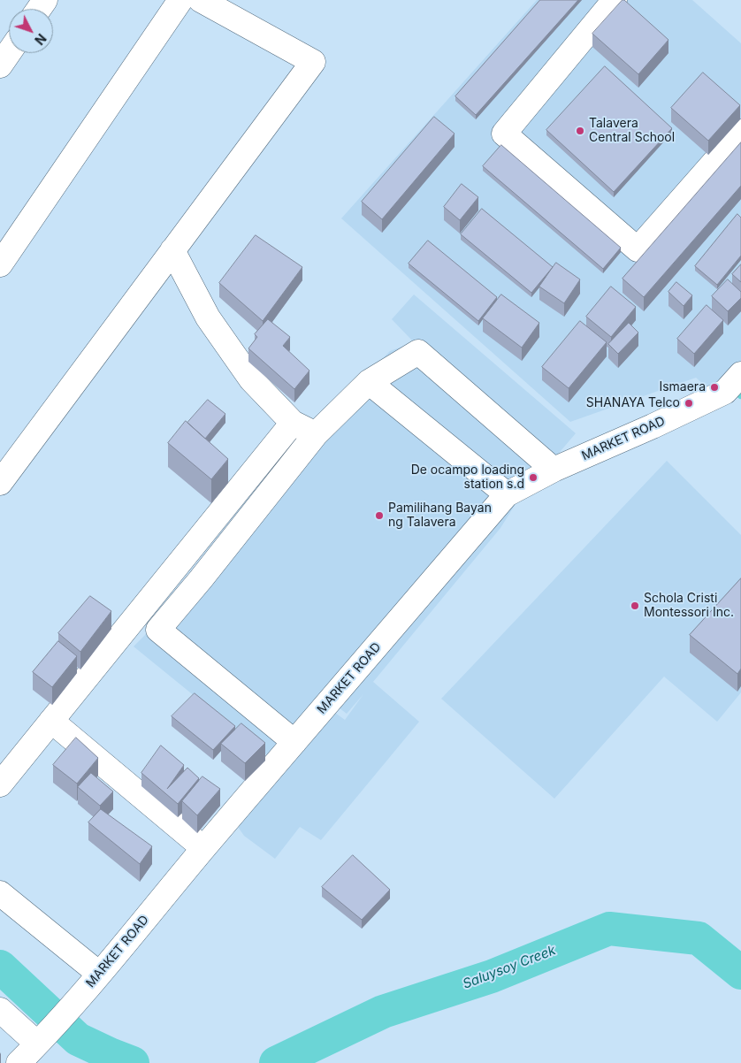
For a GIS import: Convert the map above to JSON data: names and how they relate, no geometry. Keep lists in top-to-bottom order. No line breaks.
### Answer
{"streets":{"street":["MARKET ROAD"]},"water":["Saluysoy Creek"],"places":["Talavera Central School","Ismaera","SHANAYA Telco","De ocampo loading station s.d","Pamilihang Bayan ng Talavera","Schola Cristi Montessori Inc."],"north":"bottom right"}
